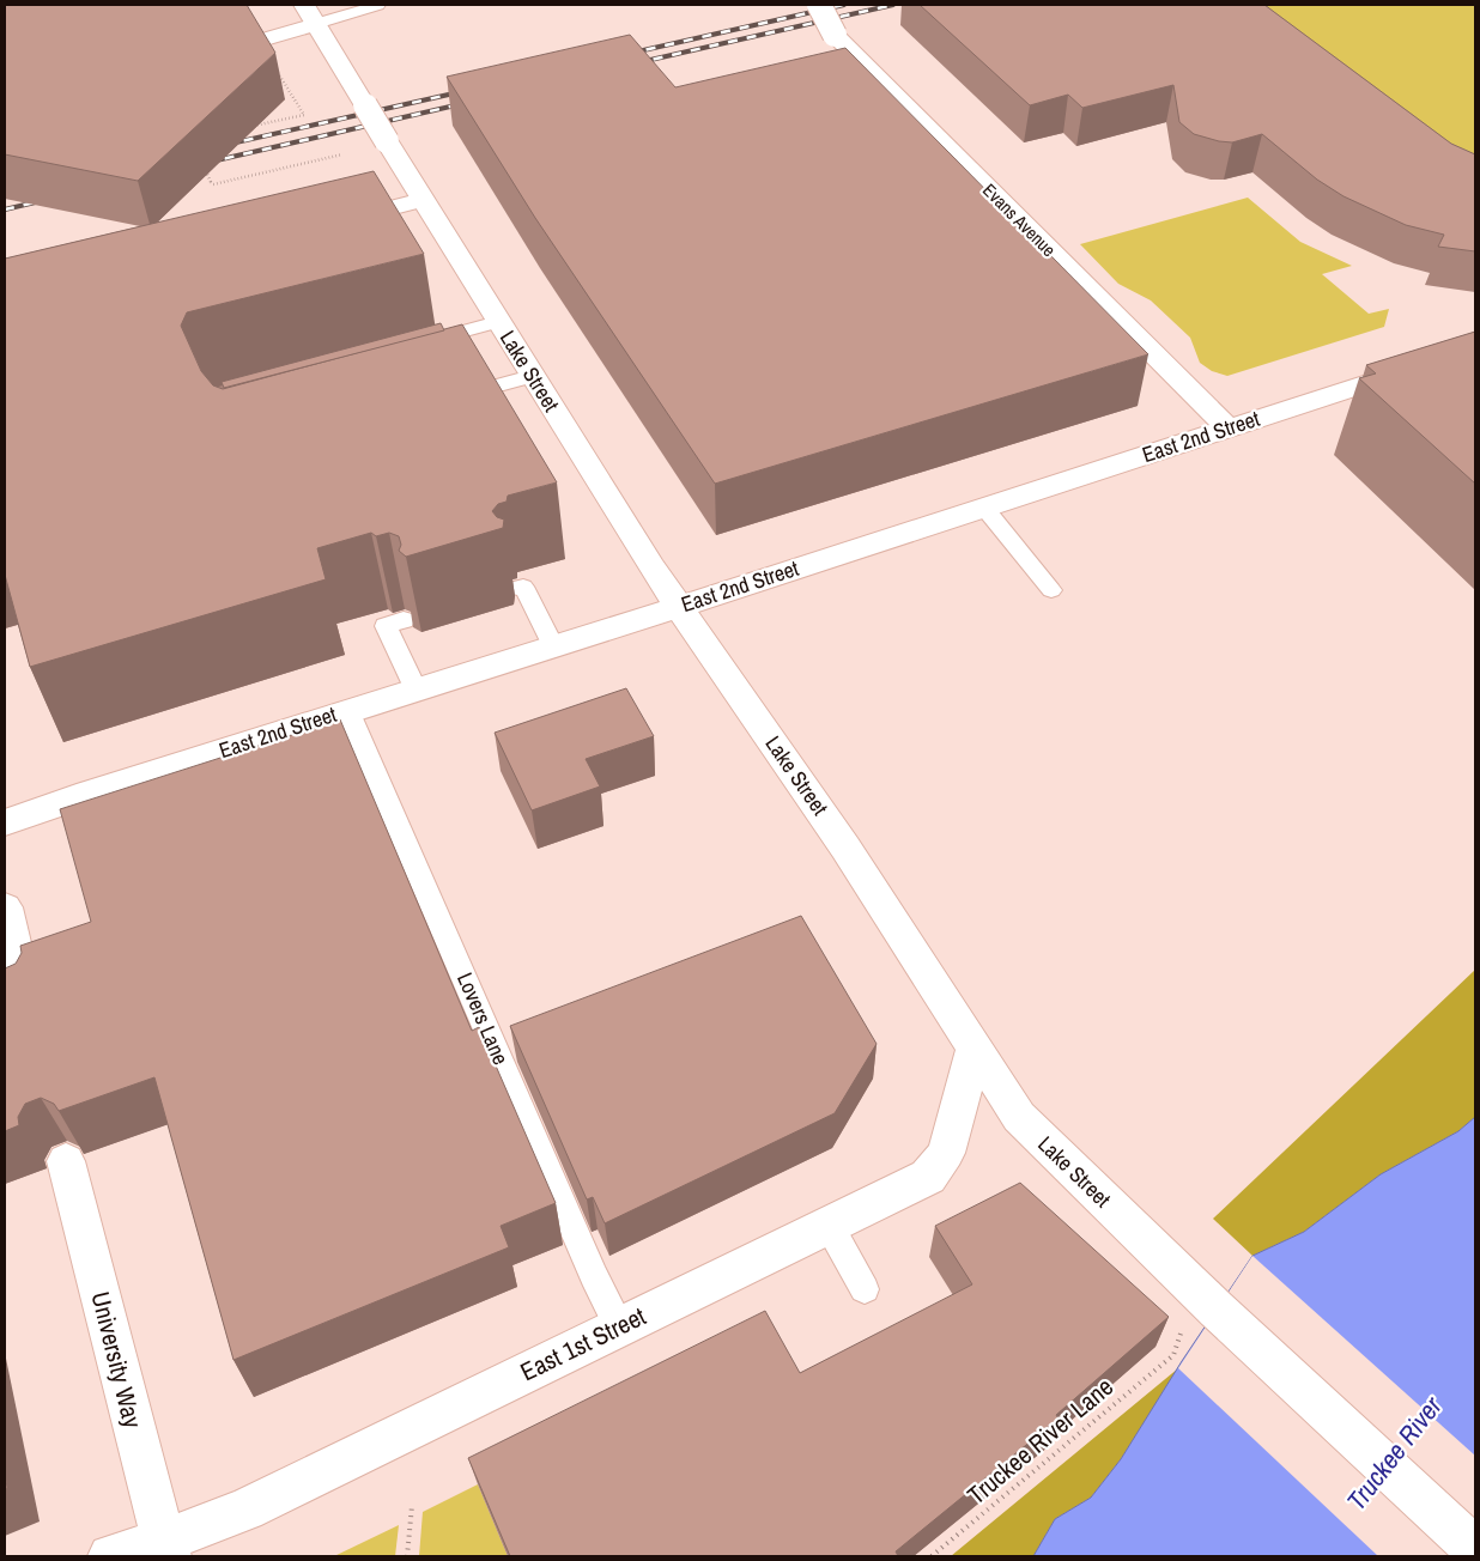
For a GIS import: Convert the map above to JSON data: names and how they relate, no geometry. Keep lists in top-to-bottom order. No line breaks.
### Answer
{"streets":{"main road":["Evans Avenue","Lake Street","East 2nd Street","East 1st Street","University Way"],"lane":["Lovers Lane"],"path":["Truckee River Lane"]},"crossings":[["Evans Avenue","East 2nd Street"],["Lake Street","East 2nd Street"],["Lake Street","East 1st Street"],["East 2nd Street","Lovers Lane"],["Lovers Lane","East 1st Street"],["East 1st Street","University Way"]],"water":["Truckee River"]}
